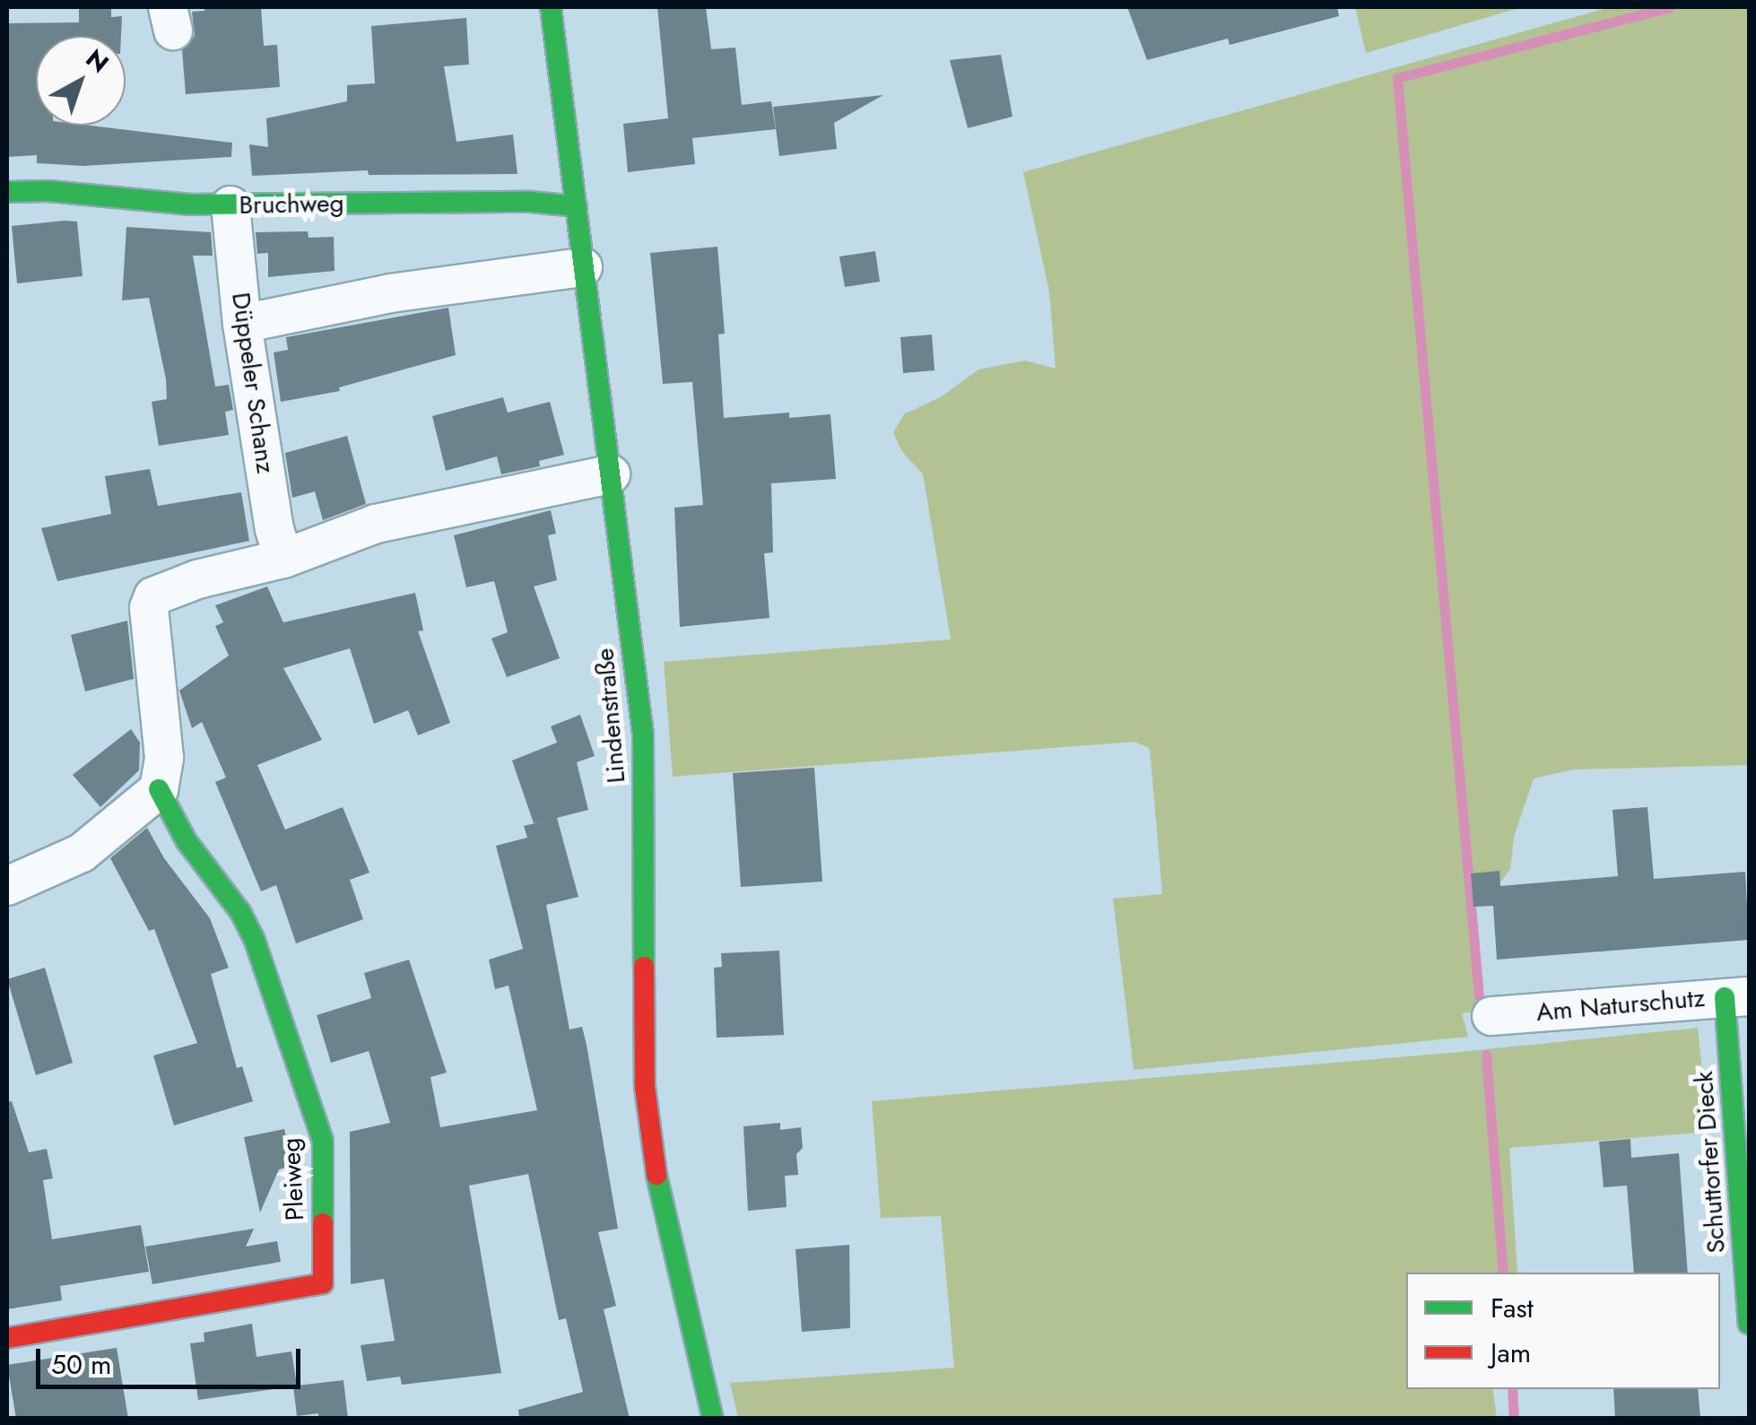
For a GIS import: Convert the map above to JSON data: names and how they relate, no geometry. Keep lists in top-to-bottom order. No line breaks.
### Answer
{"streets":{"street":["Bruchweg","Düppeler Schanz","Lindenstraße","Am Naturschutz","Schuttorfer Dieck","Pleiweg"]},"crossings":[["Bruchweg","Düppeler Schanz"],["Bruchweg","Lindenstraße"],["Am Naturschutz","Schuttorfer Dieck"]],"legend":["Fast","Jam"],"scale_bar":"50 m","north":"top right"}
